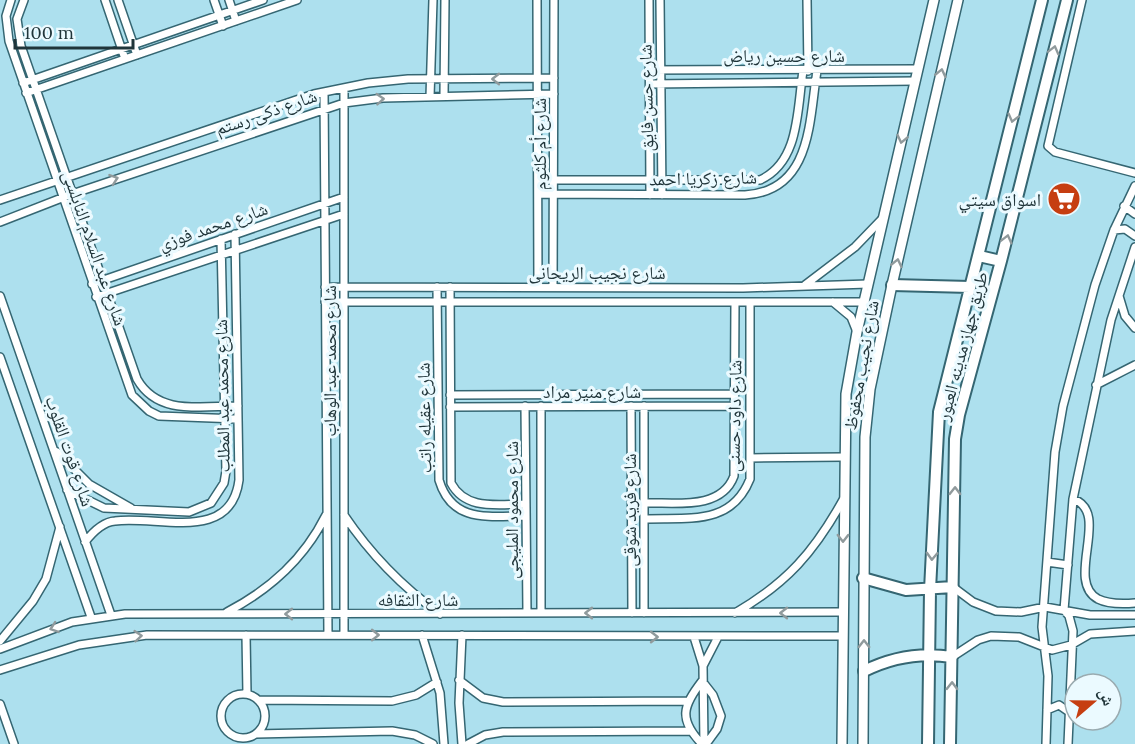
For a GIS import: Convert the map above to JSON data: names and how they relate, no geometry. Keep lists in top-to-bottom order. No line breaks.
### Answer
{"streets":{"main road":["طريق جهاز مدينه العبور"],"street":["شارع حسين رياض","شارع حسن فايق","شارع ذكى رستم","شارع أم كلثوم","شارع زكريا احمد","شارع محمد فوزي","شارع عبد السلام النابلسى","شارع نجيب الريحانى","شارع محمد عبد الوهاب","شارع نجيب محفوظ","شارع منير مراد","شارع محمد عبد المطلب","شارع داود حسنى","شارع عقيله راتب","شارع قوت القلوب","شارع محمود المليجى","شارع فريد شوقى","شارع الثقافه"]},"crossings":[["شارع حسين رياض","شارع حسن فايق"],["شارع حسين رياض","شارع زكريا احمد"],["شارع حسين رياض","شارع نجيب محفوظ"],["شارع حسن فايق","شارع زكريا احمد"],["شارع ذكى رستم","شارع أم كلثوم"],["شارع ذكى رستم","شارع عبد السلام النابلسى"],["شارع ذكى رستم","شارع محمد عبد الوهاب"],["شارع أم كلثوم","شارع زكريا احمد"],["شارع أم كلثوم","شارع نجيب الريحانى"],["شارع محمد فوزي","شارع عبد السلام النابلسى"],["شارع محمد فوزي","شارع محمد عبد الوهاب"],["شارع محمد فوزي","شارع محمد عبد المطلب"],["شارع عبد السلام النابلسى","شارع محمد عبد المطلب"],["شارع نجيب الريحانى","شارع محمد عبد الوهاب"],["شارع نجيب الريحانى","شارع نجيب محفوظ"],["شارع نجيب الريحانى","شارع داود حسنى"],["شارع نجيب الريحانى","شارع عقيله راتب"],["شارع محمد عبد الوهاب","شارع الثقافه"],["شارع نجيب محفوظ","شارع الثقافه"],["شارع منير مراد","شارع داود حسنى"],["شارع منير مراد","شارع عقيله راتب"],["شارع منير مراد","شارع محمود المليجى"],["شارع منير مراد","شارع فريد شوقى"],["شارع محمد عبد المطلب","شارع قوت القلوب"],["شارع داود حسنى","شارع فريد شوقى"],["شارع عقيله راتب","شارع محمود المليجى"],["شارع قوت القلوب","شارع الثقافه"],["شارع محمود المليجى","شارع الثقافه"],["شارع فريد شوقى","شارع الثقافه"]],"places":{"supermarket":["اسواق سيتي"]},"scale_bar":"100 m","north":"right"}
